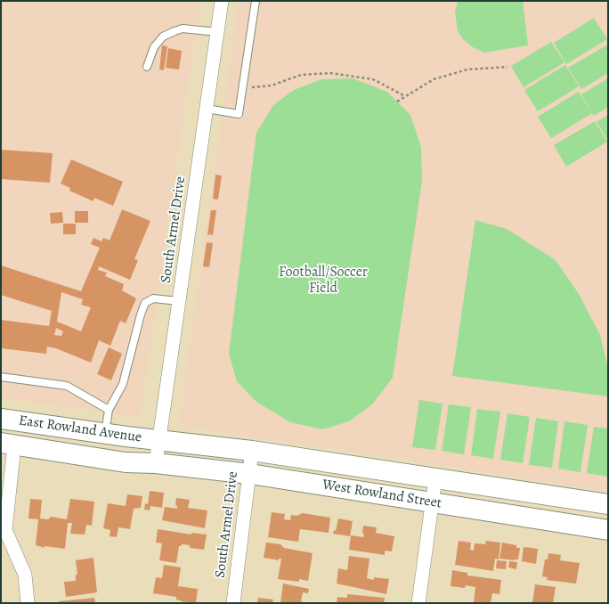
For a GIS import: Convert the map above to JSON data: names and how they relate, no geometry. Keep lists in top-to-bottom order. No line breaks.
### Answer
{"streets":{"main road":["East Rowland Avenue","West Rowland Street"],"street":["South Armel Drive"]},"crossings":[["South Armel Drive","East Rowland Avenue"],["South Armel Drive","West Rowland Street"],["East Rowland Avenue","West Rowland Street"]],"parks":["Football/Soccer Field"]}
